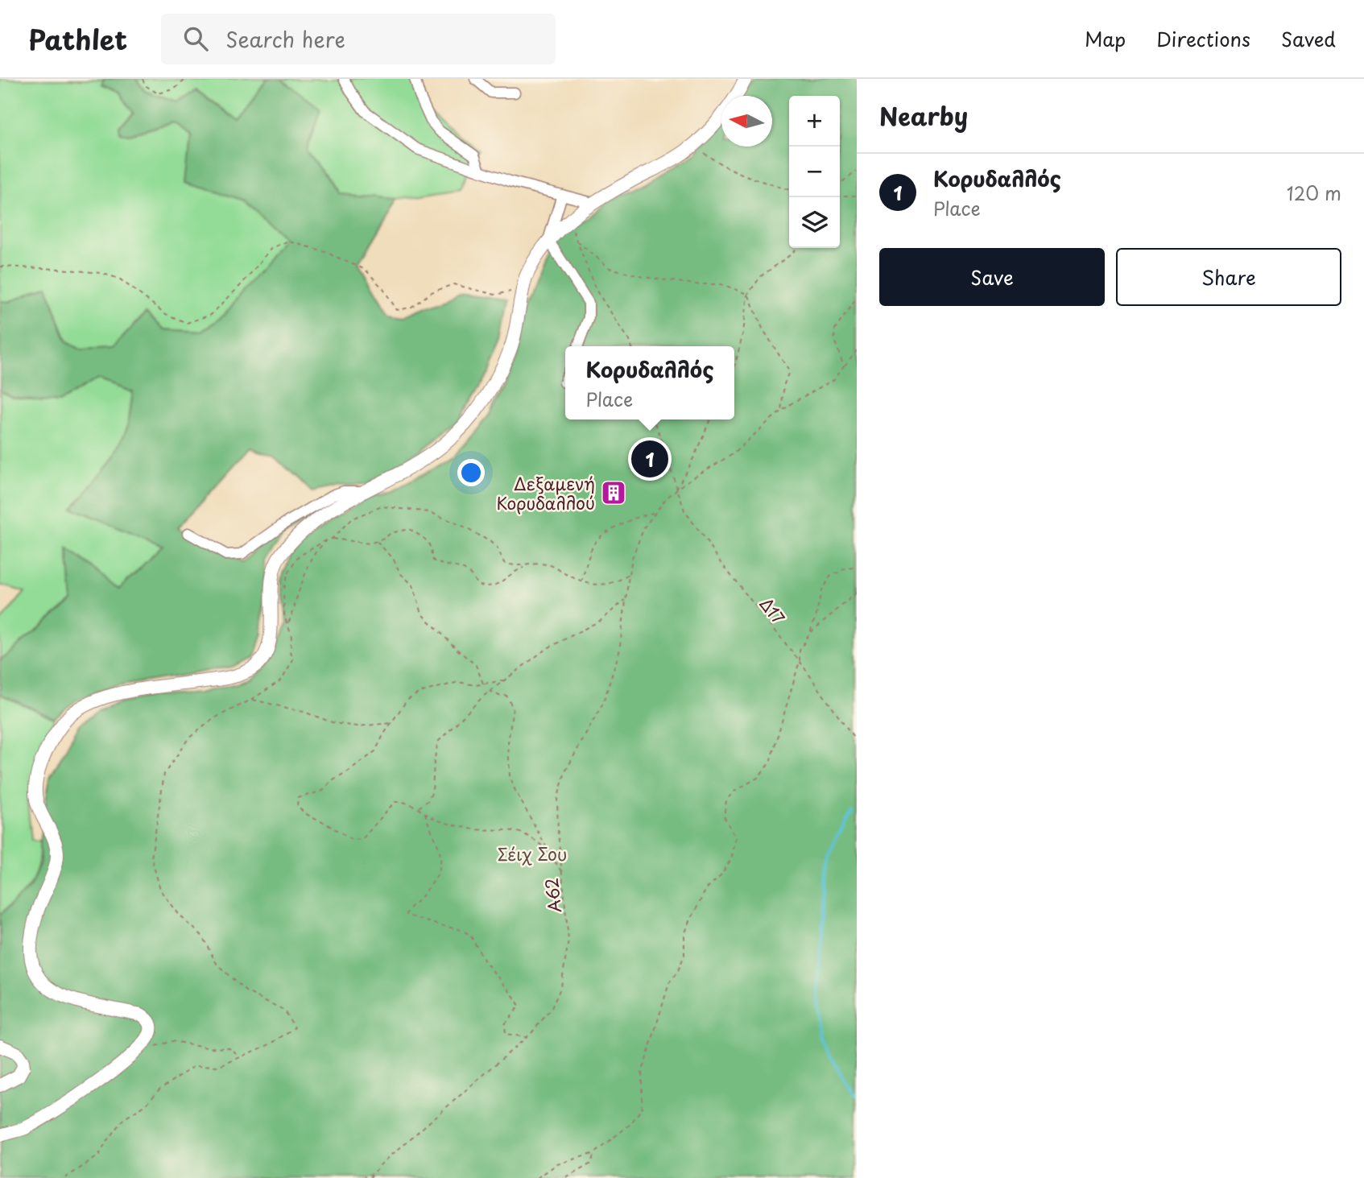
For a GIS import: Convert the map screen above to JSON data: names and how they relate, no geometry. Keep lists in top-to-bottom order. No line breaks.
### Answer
{"streets":{"path":["Δ17","Α62"]},"crossings":[["Δ17","Α62"]],"parks":["Σέιχ Σου"],"places":{"building":["Δεξαμενή Κορυδαλλού"]},"north":"left","page":{"header":"Pathlet","search":"Search here","nav":["Map","Directions","Saved"],"heading":"Nearby","map_buttons":["+","−"],"list":[{"mark":"1","name":"Κορυδαλλός","note":"Place","value":"120 m"}],"buttons":["Save","Share"],"popup":["Κορυδαλλός","Place"],"pins":"1"}}
